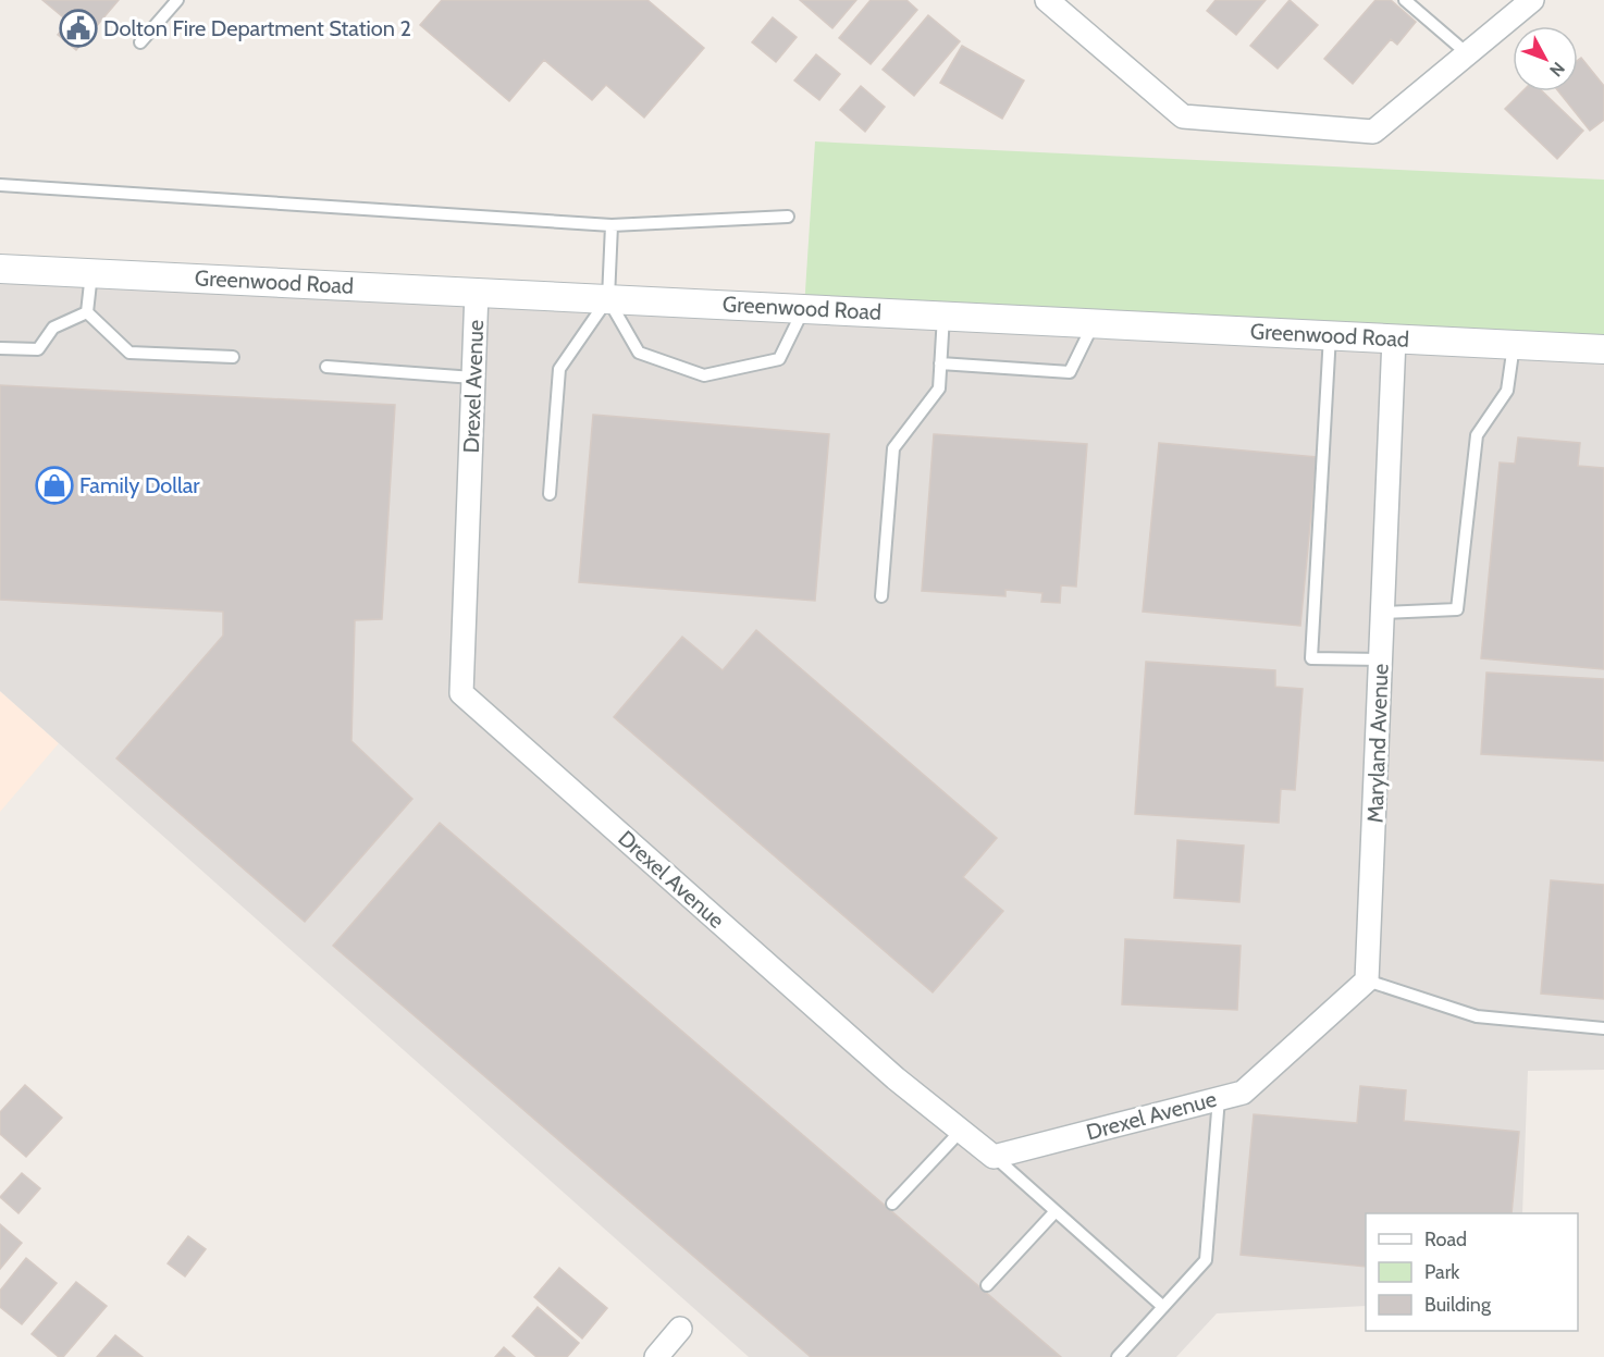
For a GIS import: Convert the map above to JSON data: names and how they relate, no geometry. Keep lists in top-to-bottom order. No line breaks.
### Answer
{"streets":{"street":["Greenwood Road","Drexel Avenue","Maryland Avenue"]},"crossings":[["Greenwood Road","Drexel Avenue"],["Greenwood Road","Maryland Avenue"],["Drexel Avenue","Maryland Avenue"]],"places":{"public building":["Dolton Fire Department Station 2"],"shop":["Family Dollar"]},"legend":["Road","Park","Building"],"north":"bottom right"}
